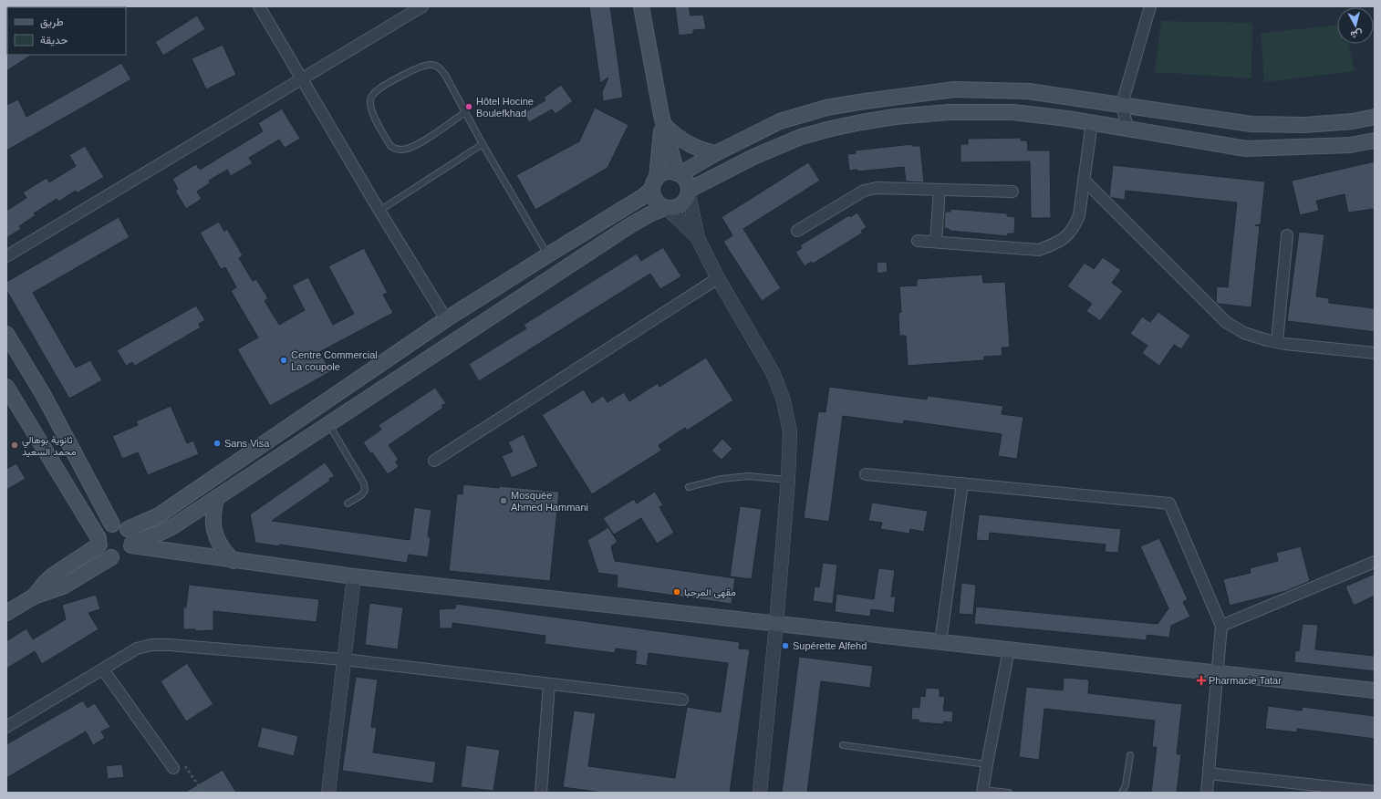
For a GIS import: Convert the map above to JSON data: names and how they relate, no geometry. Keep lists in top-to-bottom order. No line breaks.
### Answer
{"places":{"other":["Hôtel Hocine Boulefkhad","Centre Commercial La coupole","Sans Visa","ثانوية بوهالي محمد السعيد","Mosquée Ahmed Hammani","مقهى المرحبا","Supérette Alfehd"],"health":["Pharmacie Tatar"]},"legend":["طريق","حديقة"],"north":"bottom"}
